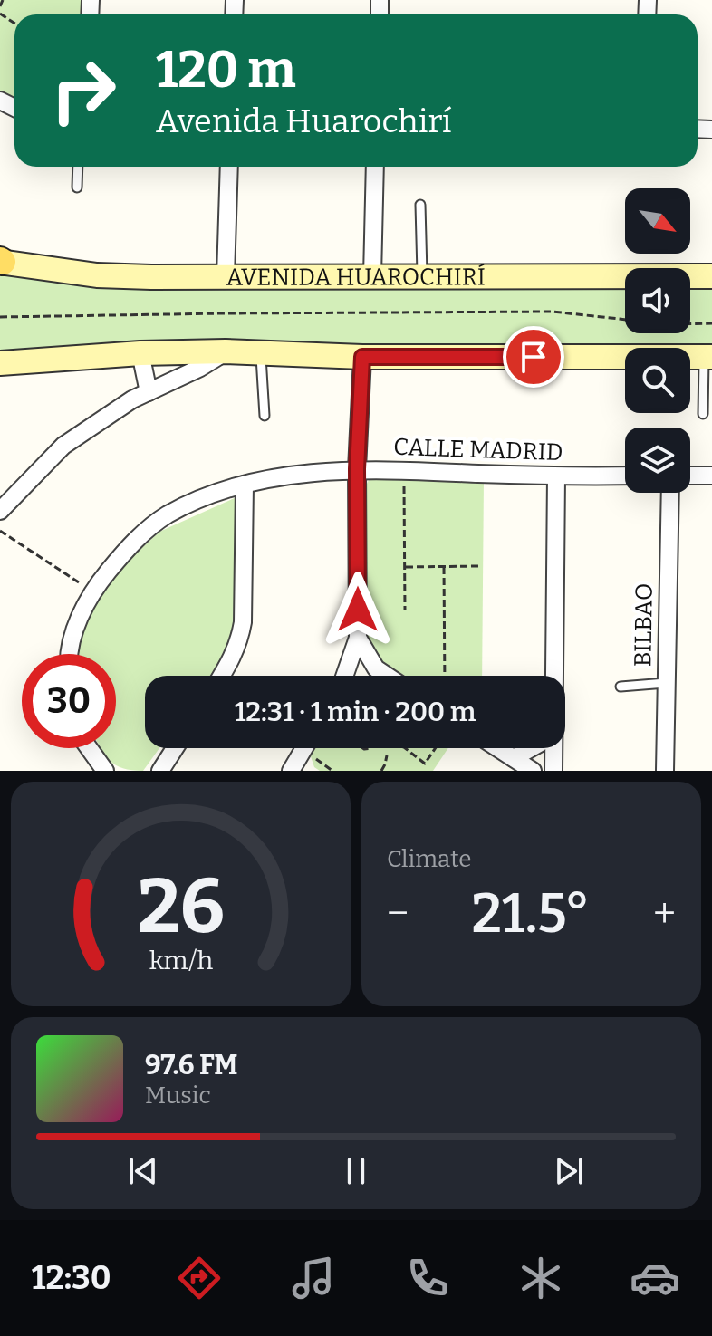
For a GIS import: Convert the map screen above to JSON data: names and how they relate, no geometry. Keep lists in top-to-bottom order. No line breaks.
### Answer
{"streets":{"main road":["AVENIDA HUAROCHIRÍ"],"street":["CALLE MADRID","BILBAO"]},"north":"bottom right","page":{"turn":["120 m","Avenida Huarochirí"],"limit":"30","trip":"12:31 · 1 min · 200 m","tile":"Climate","heat":["−","21.5°","+"],"song":["97.6 FM","Music"],"tabs":"12:30","gauge":["26","km/h"]}}
